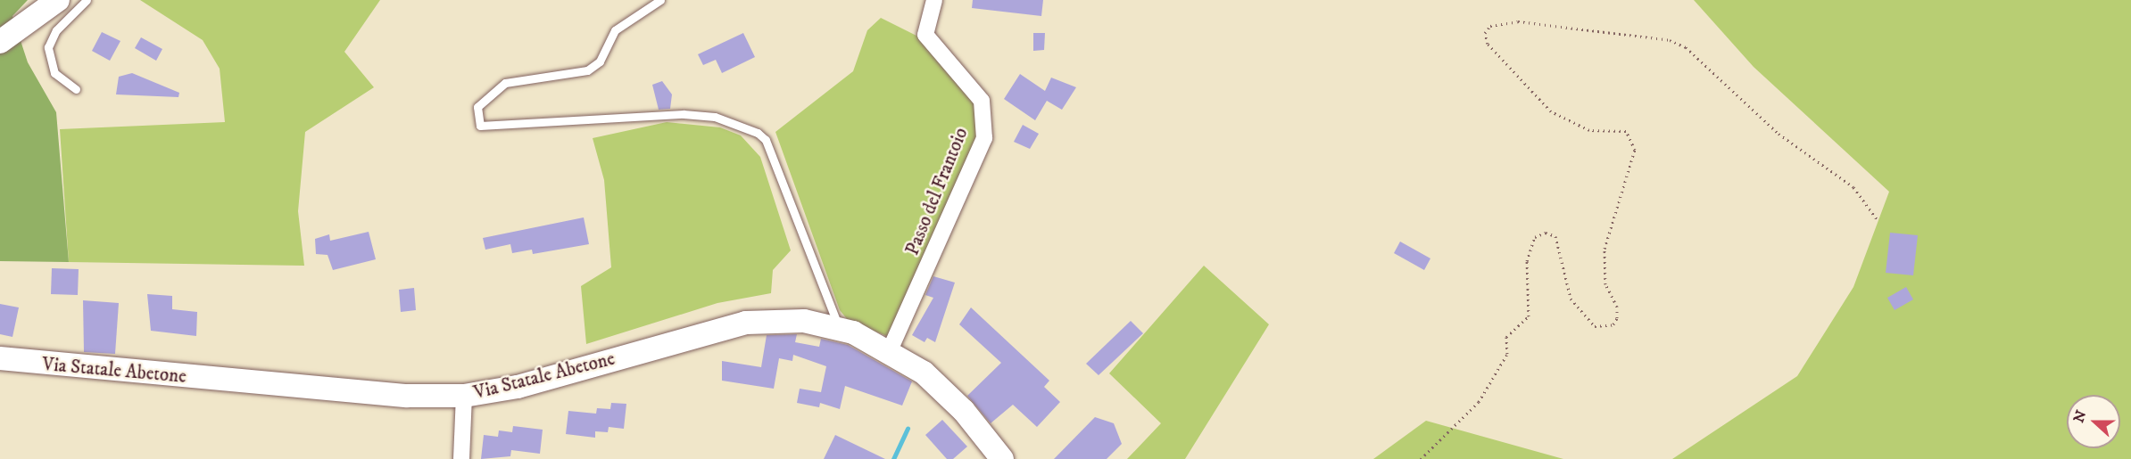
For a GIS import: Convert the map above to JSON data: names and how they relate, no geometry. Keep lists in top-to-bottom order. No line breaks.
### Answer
{"streets":{"main road":["Via Statale Abetone"],"street":["Passo del Frantoio"]},"crossings":[["Passo del Frantoio","Via Statale Abetone"]],"north":"left"}
